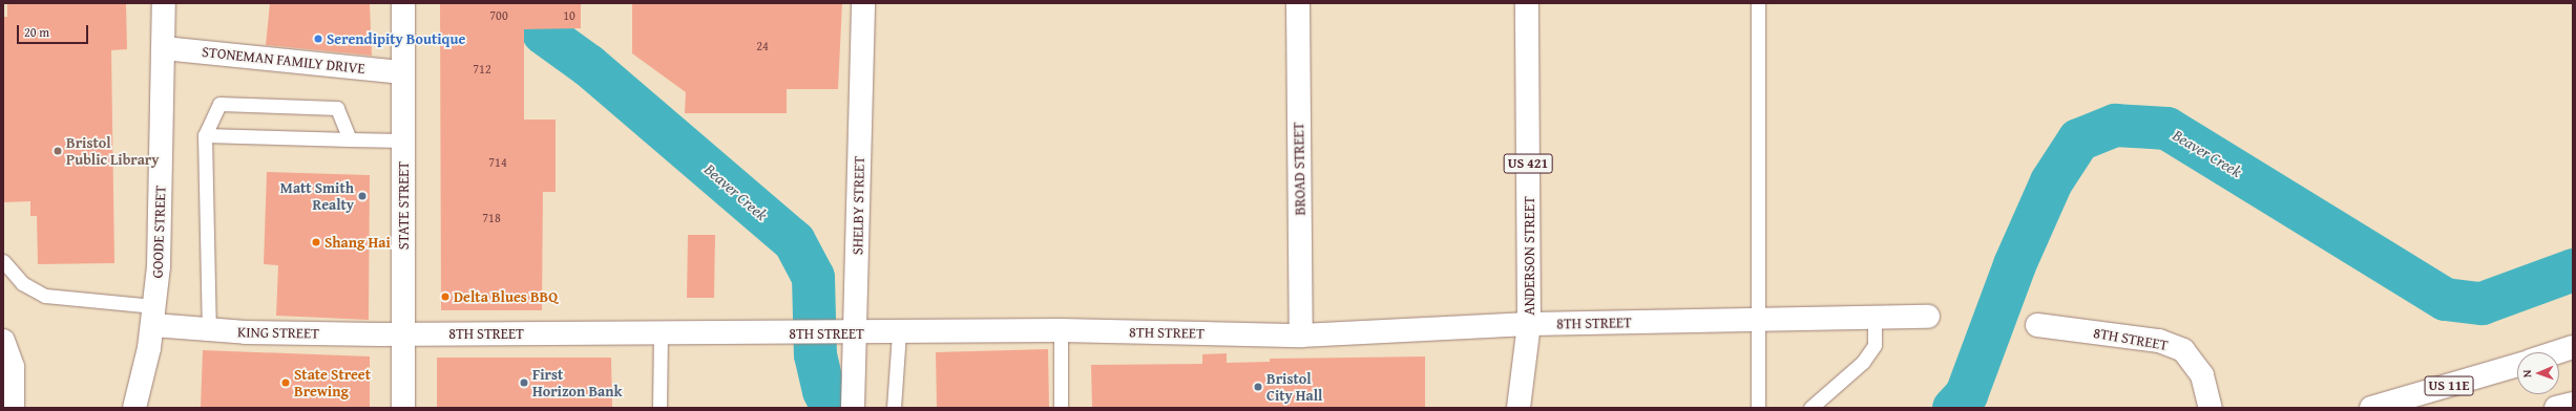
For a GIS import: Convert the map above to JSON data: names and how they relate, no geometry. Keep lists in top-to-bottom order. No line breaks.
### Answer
{"streets":{"main road":["STONEMAN FAMILY DRIVE","US 421","BROAD STREET","STATE STREET","SHELBY STREET","GOODE STREET","ANDERSON STREET","8TH STREET","KING STREET","US 11E"]},"crossings":[["STONEMAN FAMILY DRIVE","STATE STREET"],["STONEMAN FAMILY DRIVE","GOODE STREET"],["BROAD STREET","8TH STREET"],["STATE STREET","8TH STREET"],["STATE STREET","KING STREET"],["SHELBY STREET","8TH STREET"],["GOODE STREET","KING STREET"],["ANDERSON STREET","8TH STREET"],["8TH STREET","KING STREET"]],"water":["Beaver Creek"],"places":["Serendipity Boutique","Bristol Public Library","Matt Smith Realty","Shang Hai","Delta Blues BBQ","State Street Brewing","First Horizon Bank","Bristol City Hall"],"house_numbers":["700","10","24","712","714","718"],"scale_bar":"20 m","north":"left"}
